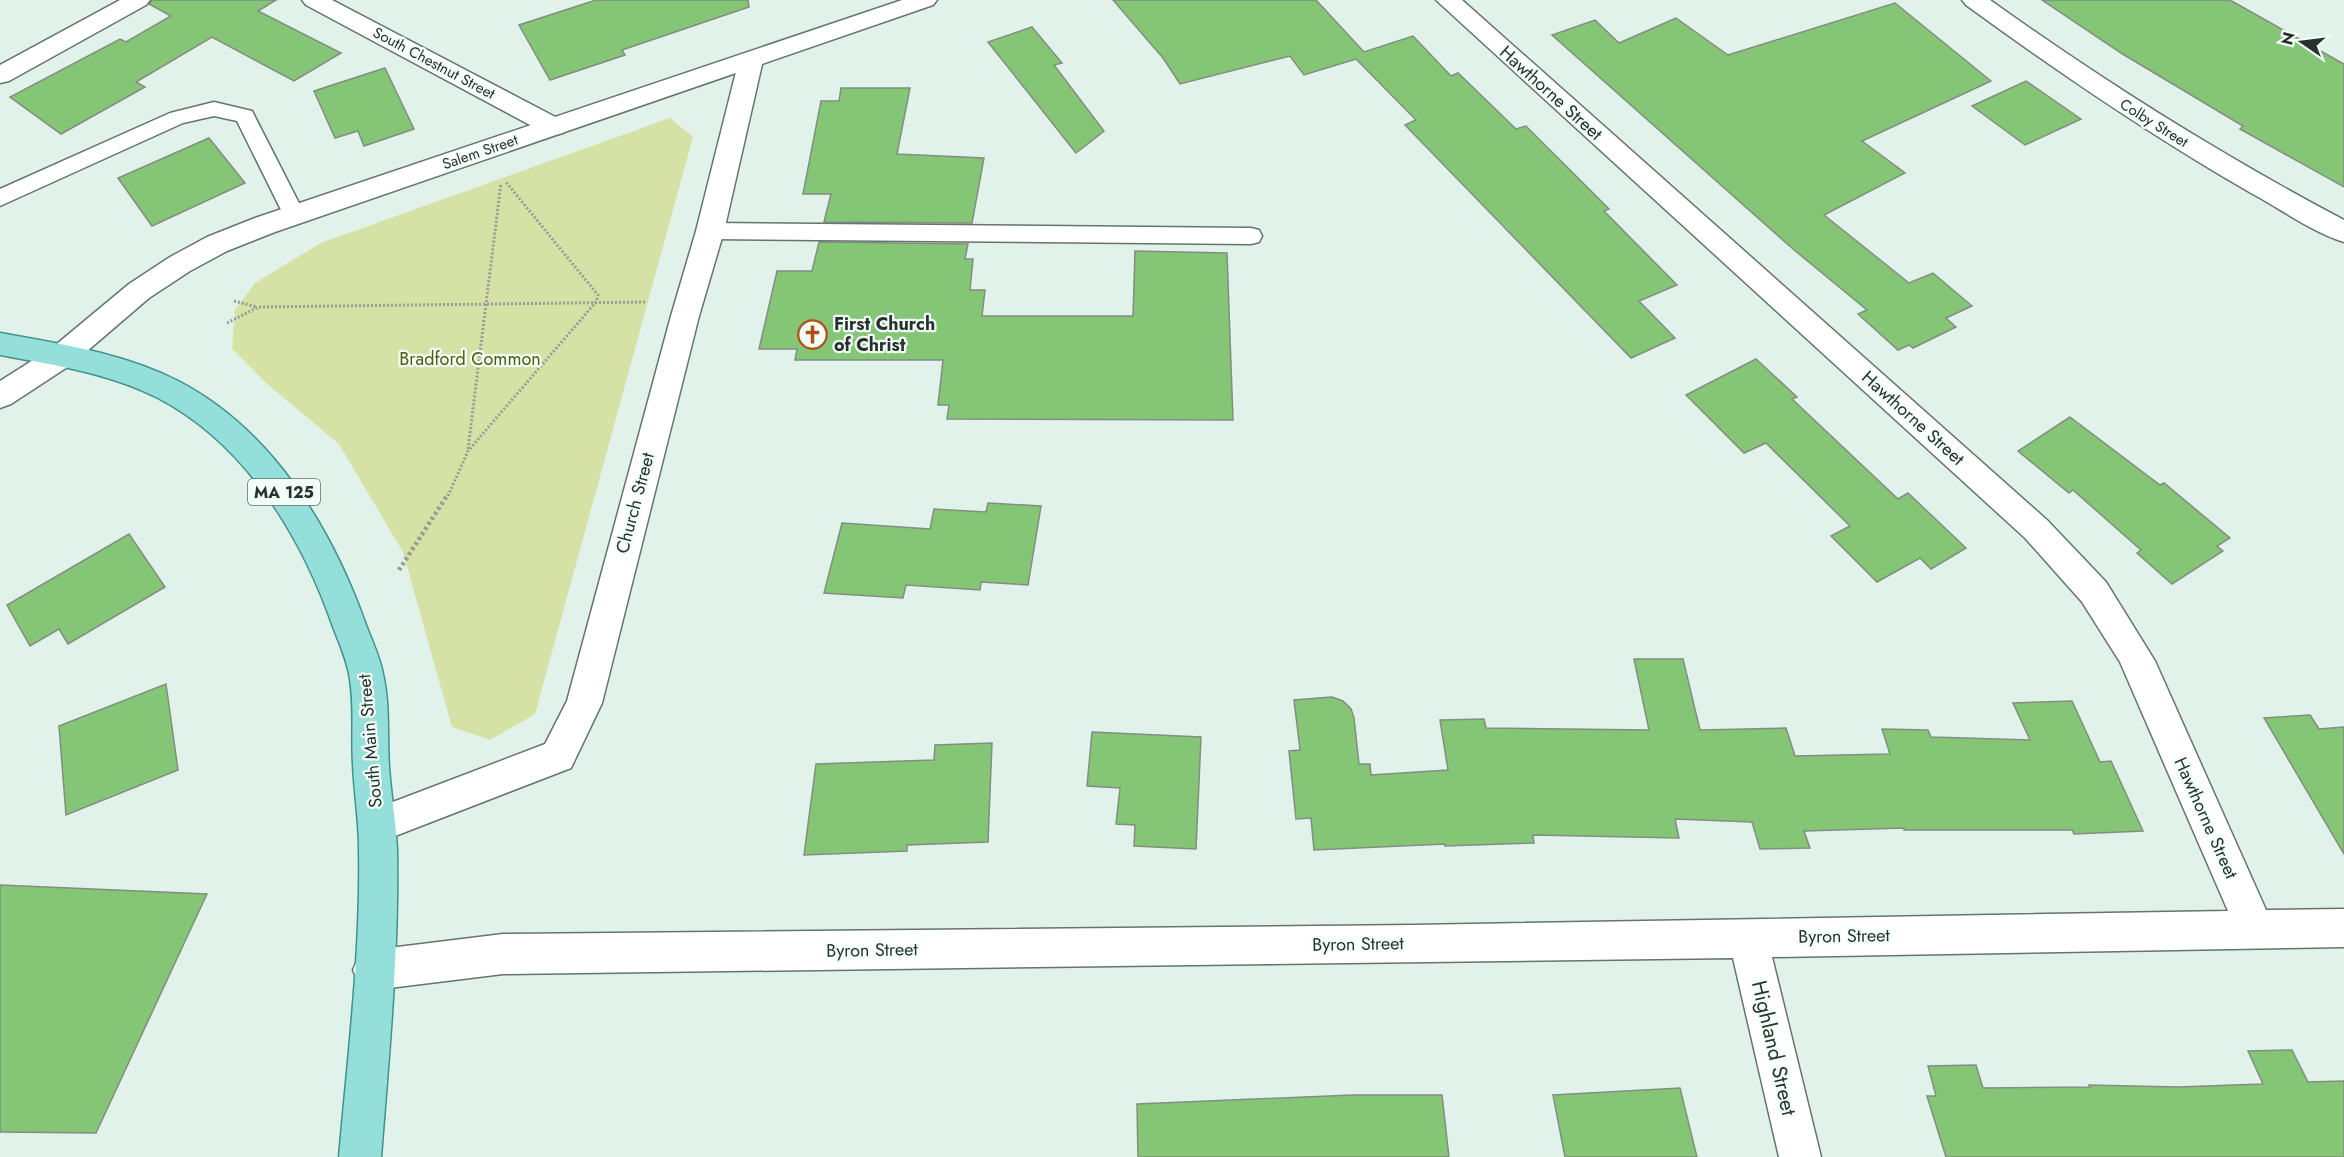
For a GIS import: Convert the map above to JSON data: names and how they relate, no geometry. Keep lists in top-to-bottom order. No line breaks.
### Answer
{"streets":{"main road":["MA 125","South Main Street"],"street":["South Chestnut Street","Hawthorne Street","Colby Street","Salem Street","Church Street","Byron Street","Highland Street"]},"crossings":[["South Chestnut Street","Salem Street"],["Hawthorne Street","Byron Street"],["Salem Street","Church Street"],["Salem Street","South Main Street"],["Church Street","South Main Street"],["South Main Street","Byron Street"],["Byron Street","Highland Street"]],"parks":["Bradford Common"],"places":{"church":["First Church of Christ"]},"north":"left"}
